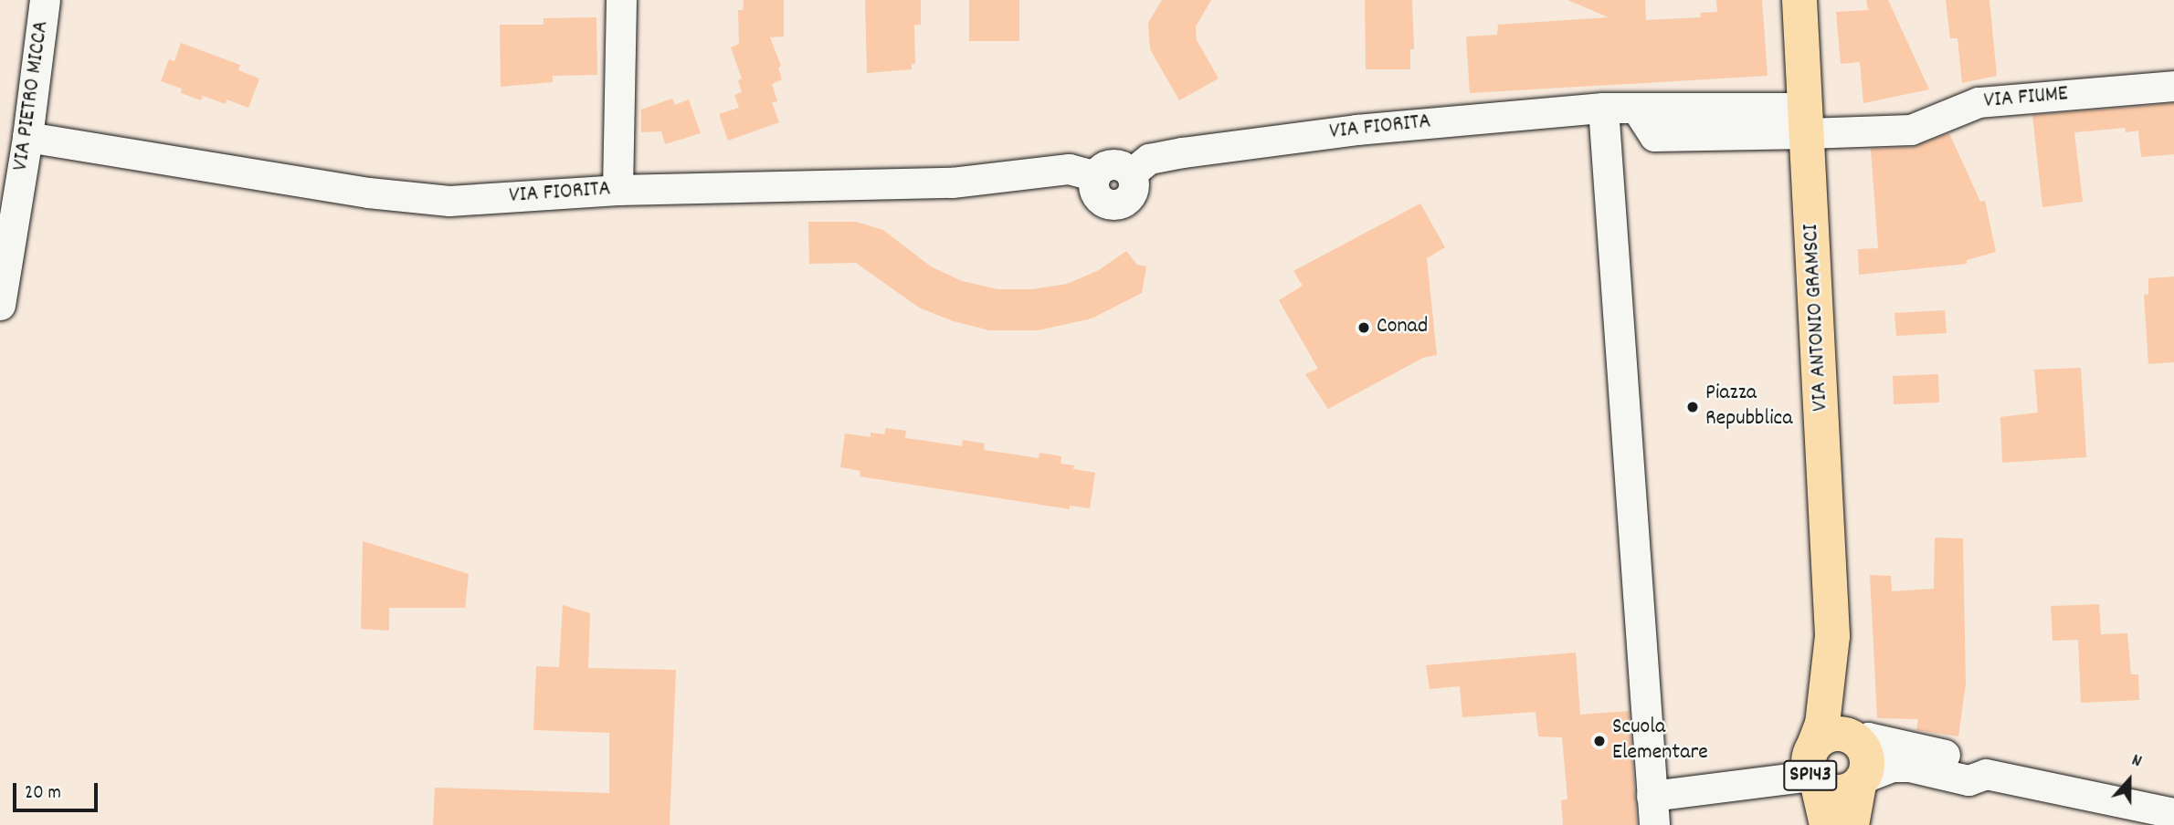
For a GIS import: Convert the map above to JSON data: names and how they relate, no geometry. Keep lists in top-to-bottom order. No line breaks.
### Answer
{"streets":{"main road":["VIA ANTONIO GRAMSCI","SP143"],"street":["VIA PIETRO MICCA","VIA FIUME","VIA FIORITA"]},"crossings":[["VIA PIETRO MICCA","VIA FIORITA"],["VIA FIUME","VIA FIORITA"],["VIA FIUME","VIA ANTONIO GRAMSCI"],["VIA FIORITA","VIA ANTONIO GRAMSCI"],["VIA ANTONIO GRAMSCI","SP143"]],"places":["Conad","Piazza Repubblica","Scuola Elementare"],"scale_bar":"20 m","north":"top"}
